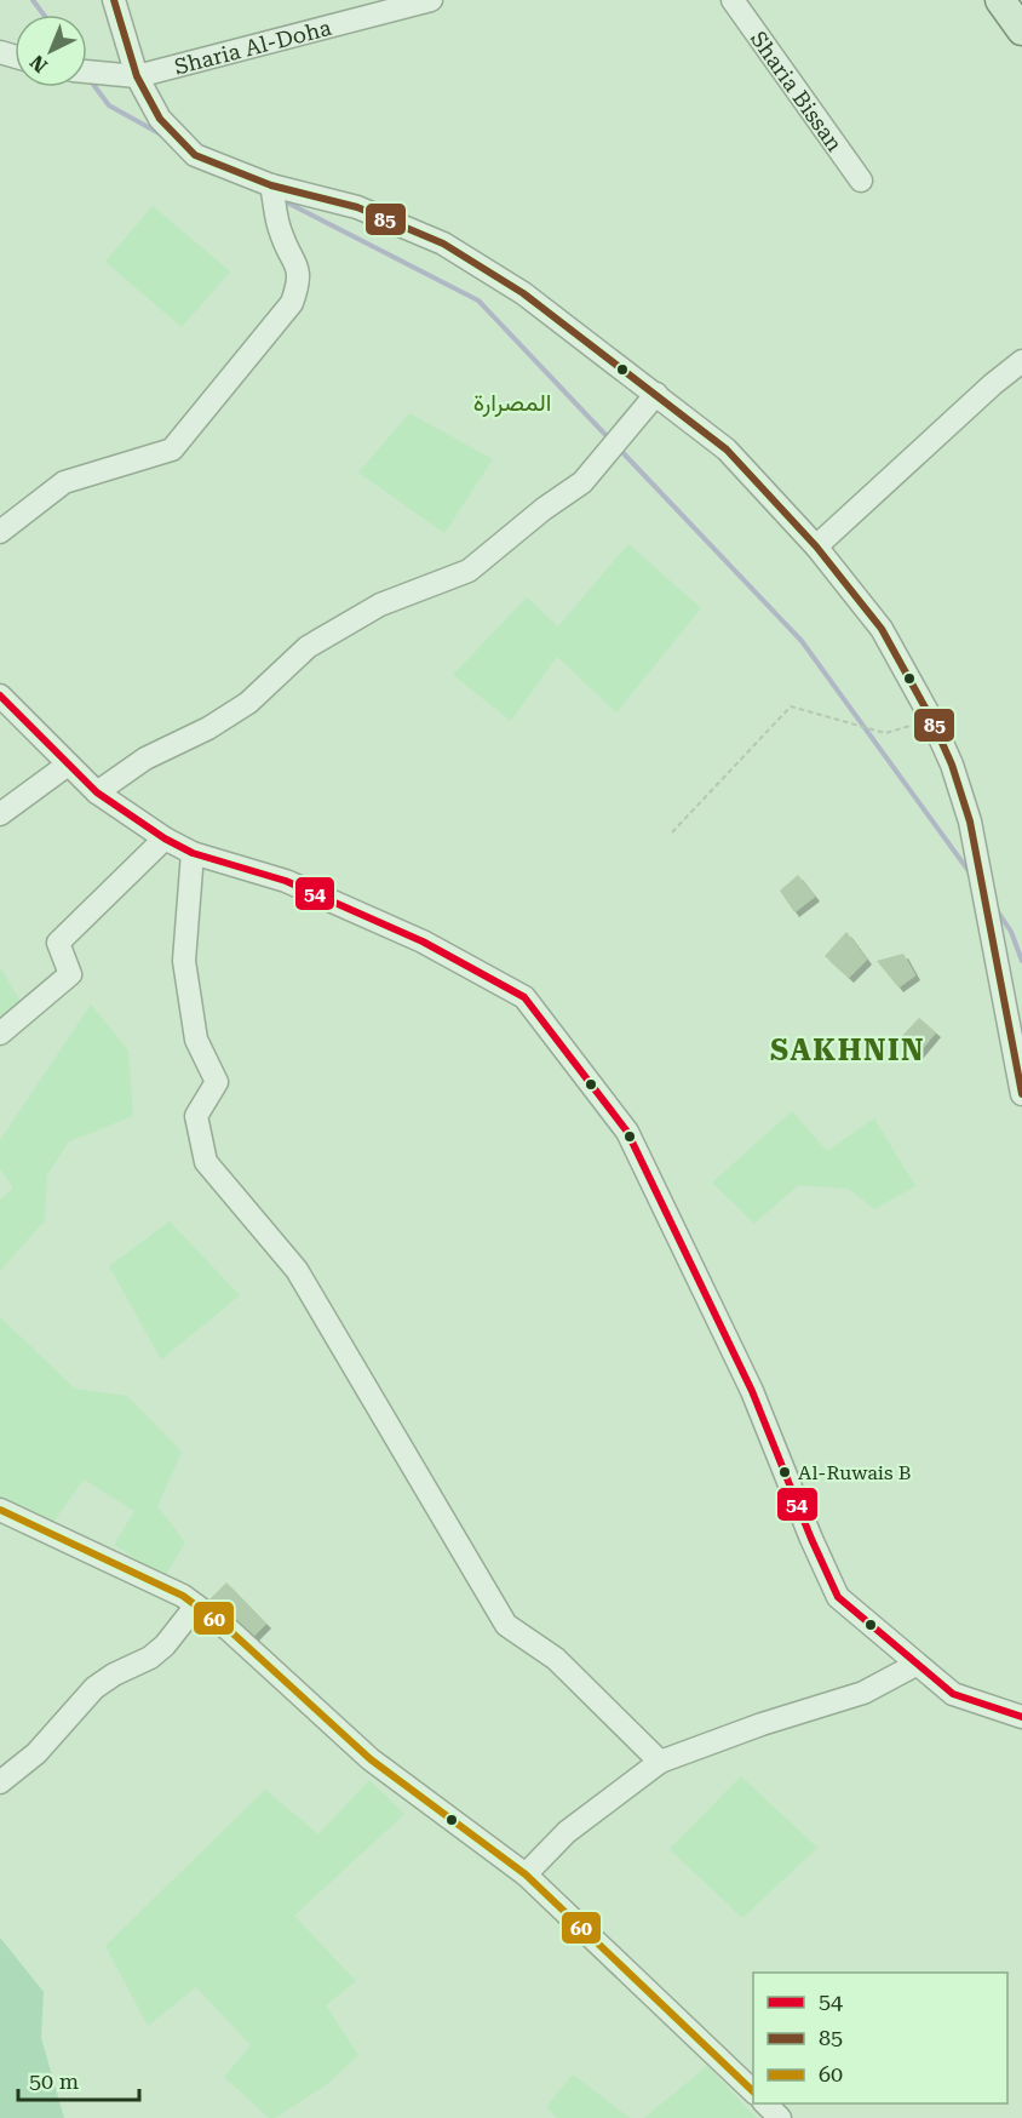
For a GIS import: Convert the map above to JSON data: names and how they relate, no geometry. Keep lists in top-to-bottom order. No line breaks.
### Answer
{"streets":{"street":["Sharia Al-Doha","Sharia Bissan"]},"districts":["المصرارة","SAKHNIN"],"places":["Al-Ruwais B"],"lines":["transit line 85","transit line 54","transit line 60"],"legend":["54","85","60"],"scale_bar":"50 m","north":"bottom left"}
